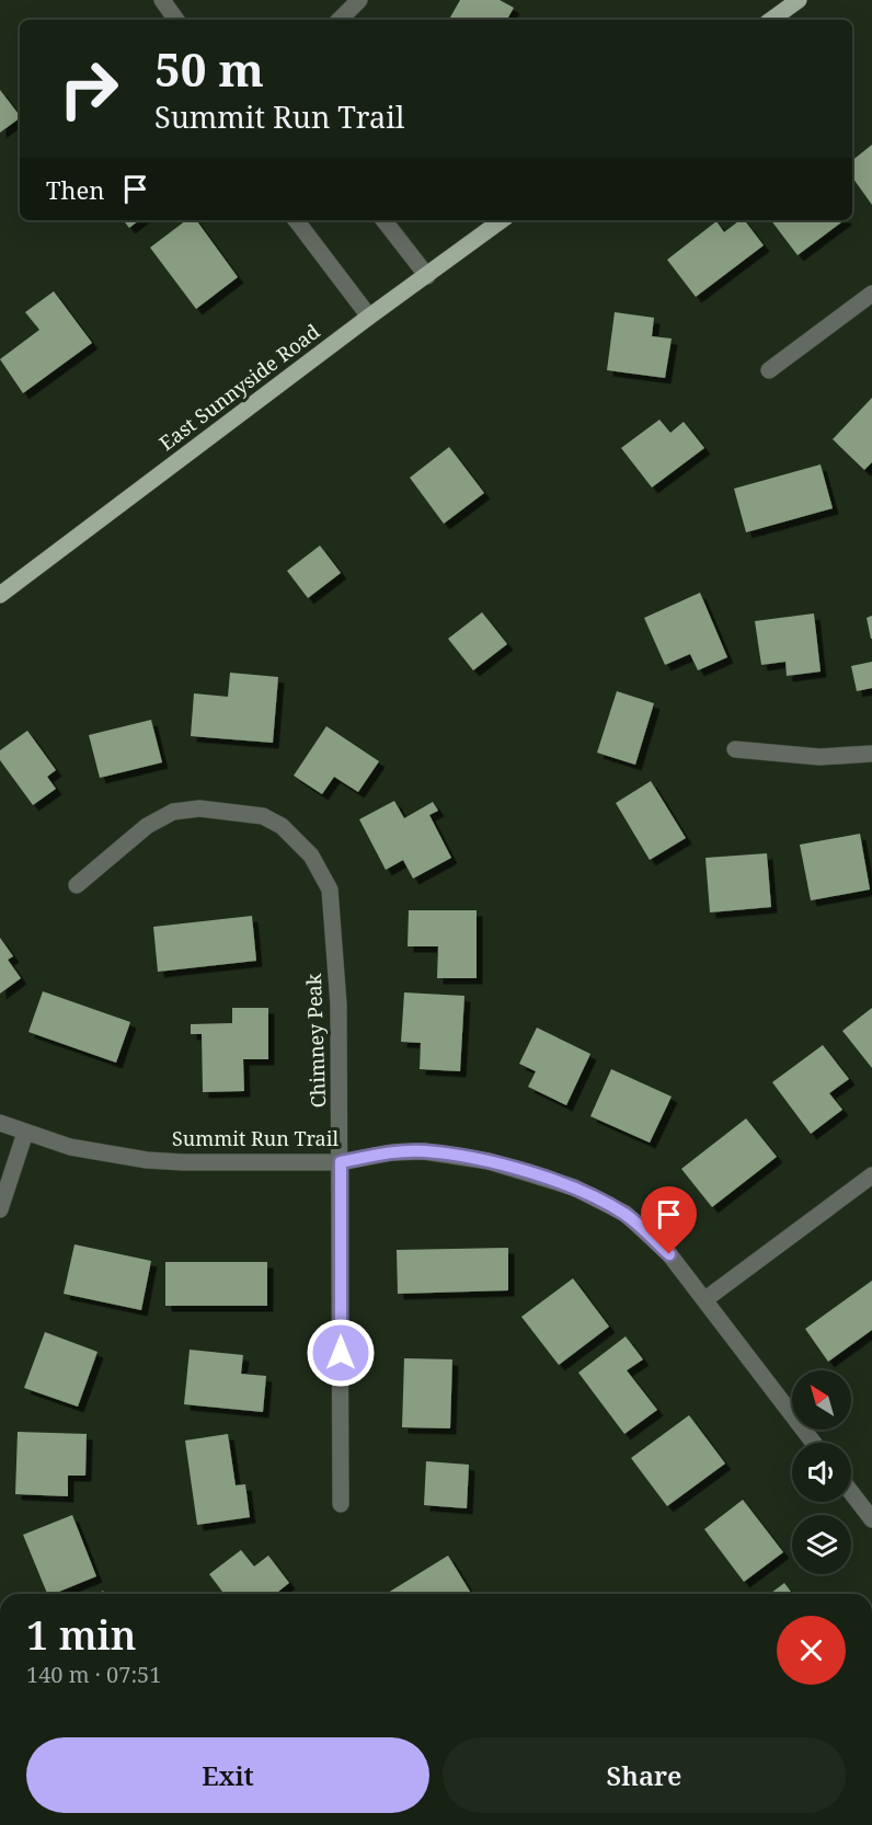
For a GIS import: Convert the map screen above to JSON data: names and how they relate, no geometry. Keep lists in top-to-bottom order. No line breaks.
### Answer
{"streets":{"main road":["East Sunnyside Road"],"street":["Chimney Peak","Summit Run Trail"]},"crossings":[["Chimney Peak","Summit Run Trail"]],"north":"top left","page":{"turn":["50 m","Summit Run Trail"],"then":"Then","heading":["1 min","140 m · 07:51"],"buttons":["Exit","Share"]}}
